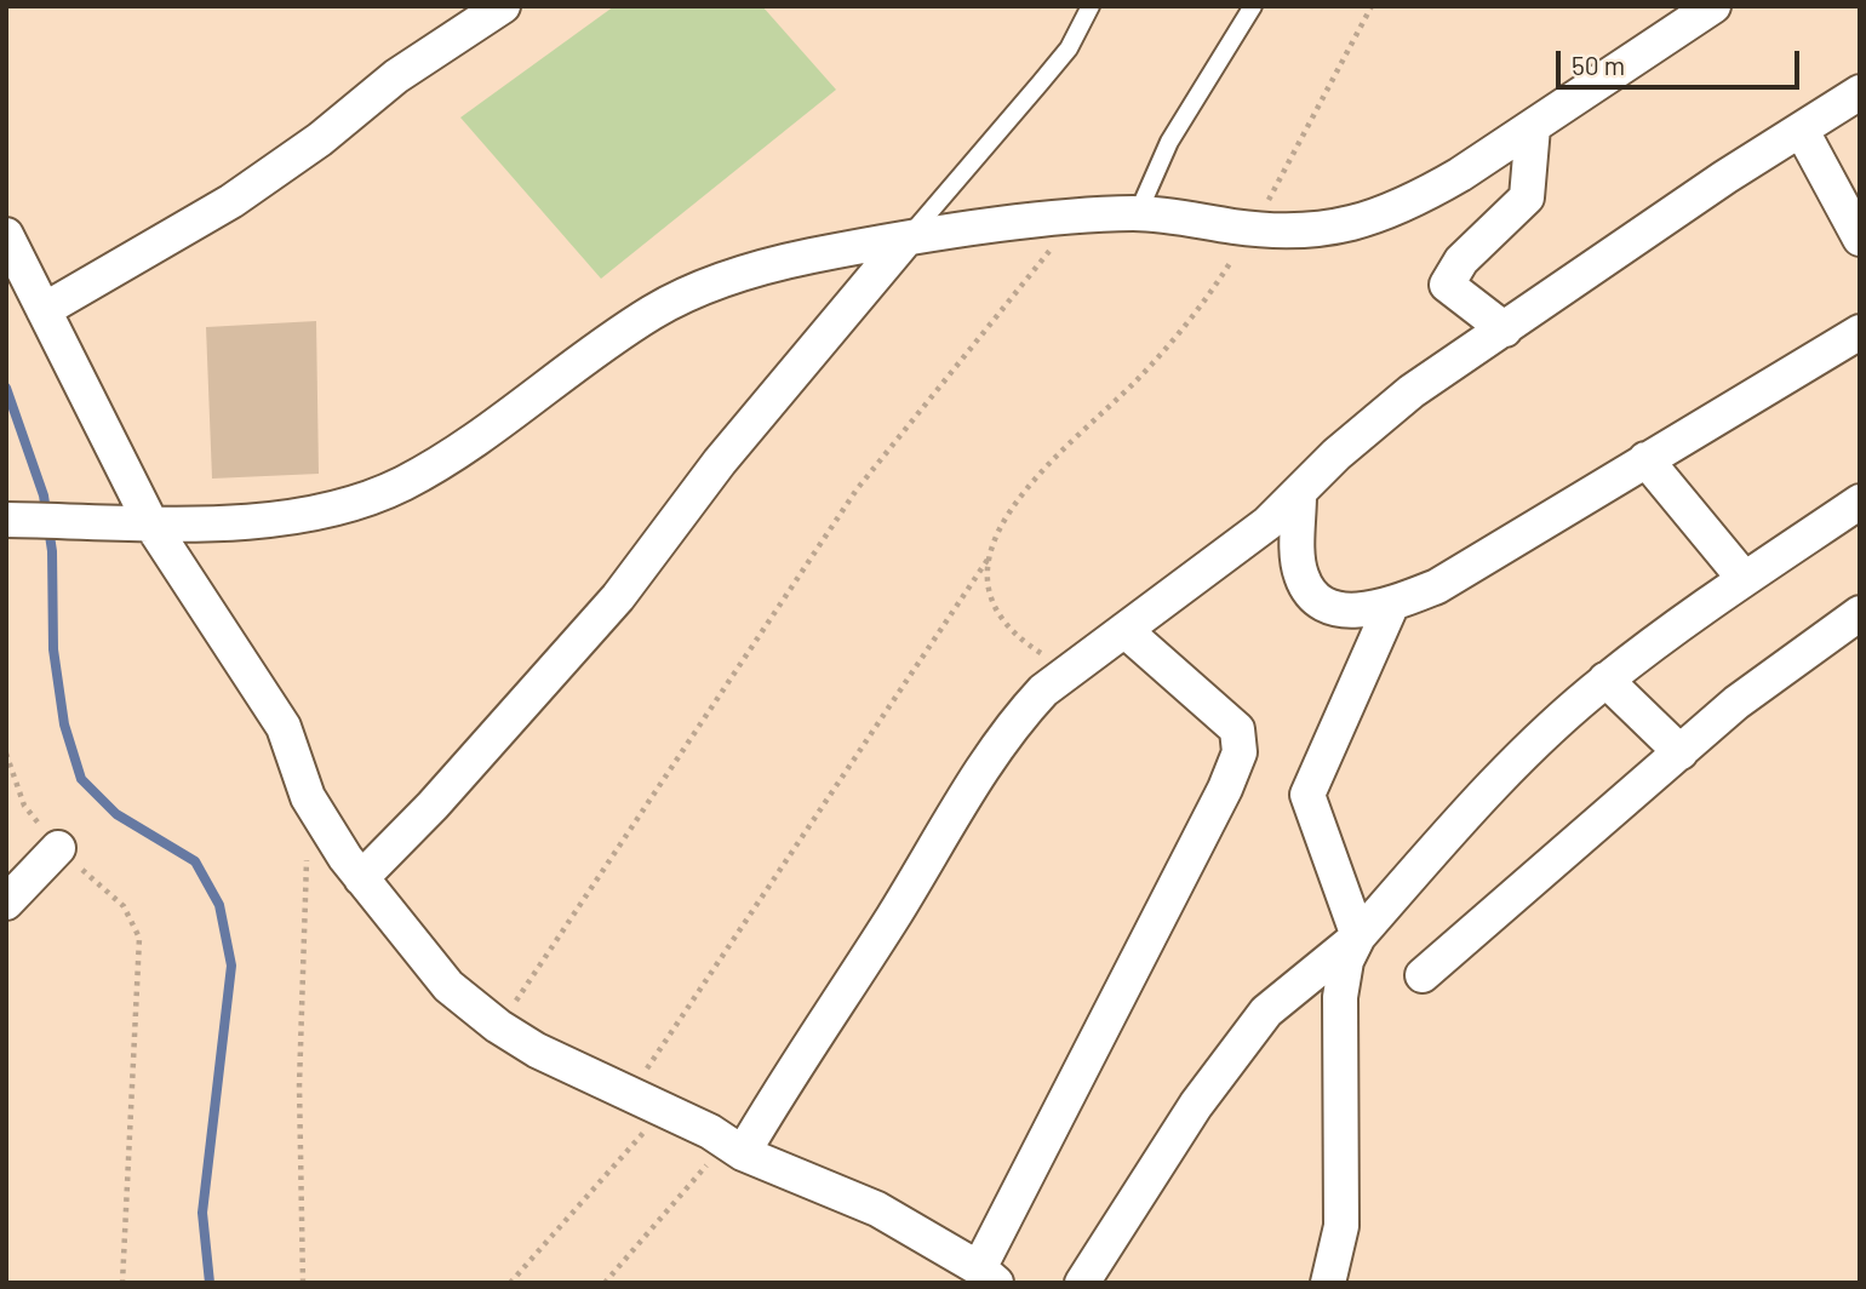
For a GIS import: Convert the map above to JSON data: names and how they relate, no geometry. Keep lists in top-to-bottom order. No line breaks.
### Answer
{"scale_bar":"50 m"}
